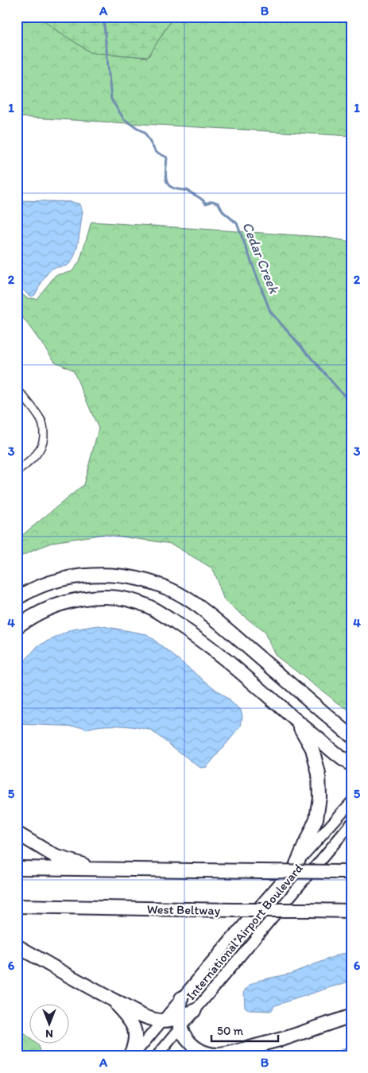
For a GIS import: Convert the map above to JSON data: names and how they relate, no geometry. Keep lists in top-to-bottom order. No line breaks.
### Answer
{"streets":{"highway":["West Beltway"],"main road":["International Airport Boulevard"]},"water":["Cedar Creek"],"scale_bar":"50 m","north":"bottom","grid":{"columns":["A","B"],"rows":["1","2","3","4","5","6"]}}
